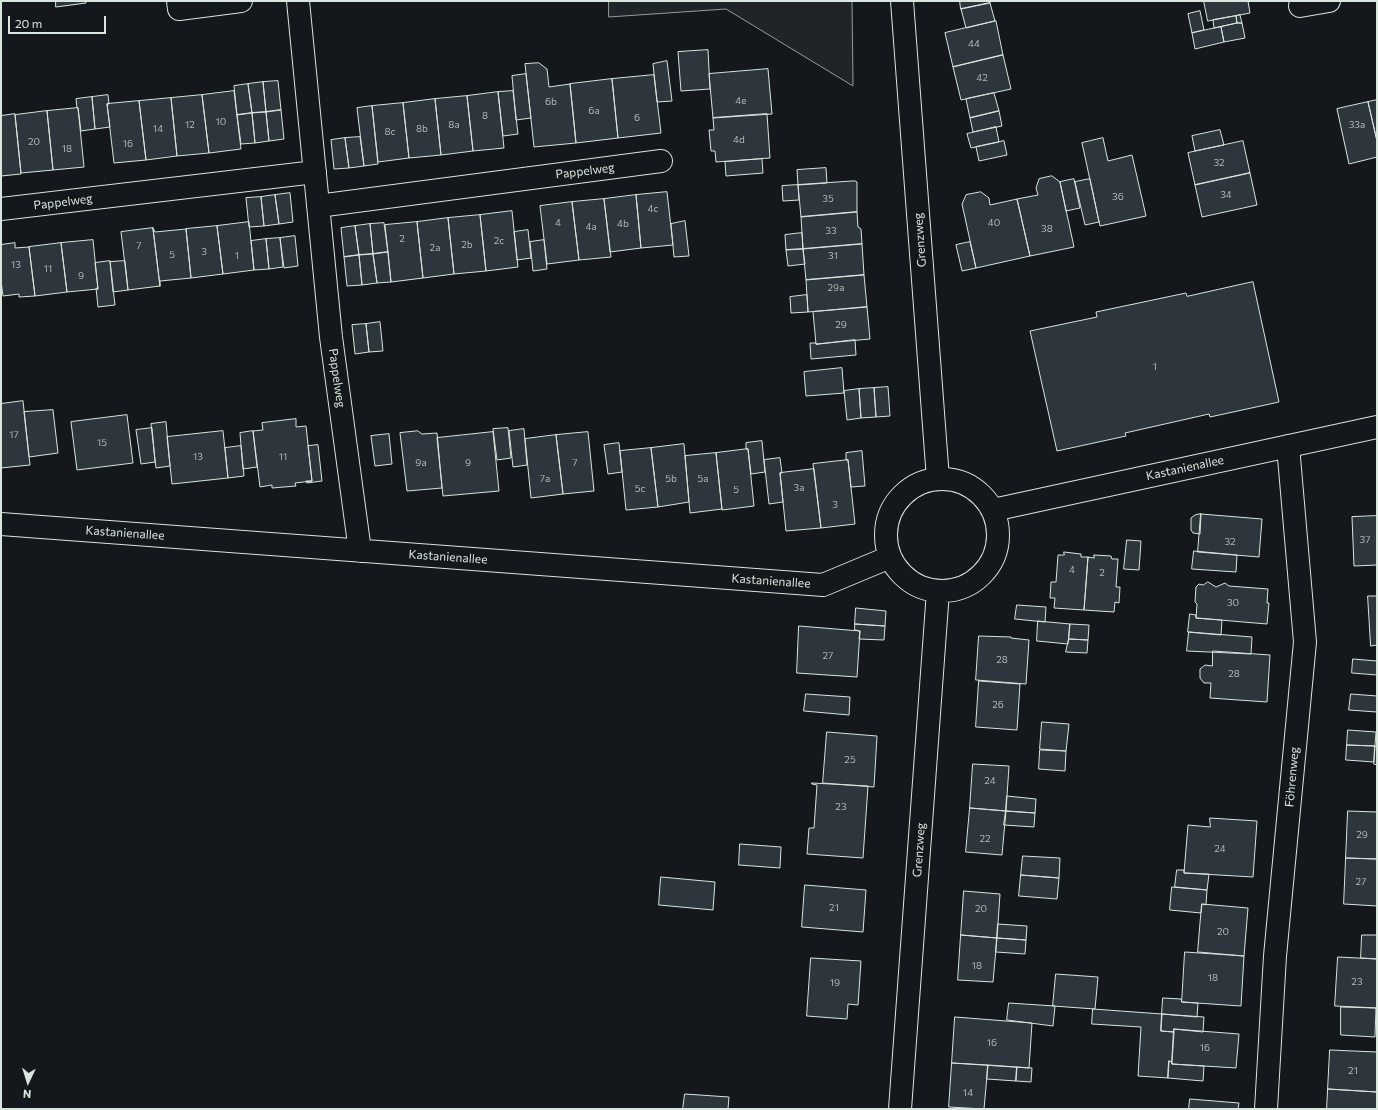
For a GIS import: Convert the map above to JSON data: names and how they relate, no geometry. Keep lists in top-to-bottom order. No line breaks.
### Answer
{"streets":{"street":["Pappelweg","Grenzweg","Kastanienallee","Föhrenweg"]},"crossings":[["Pappelweg","Kastanienallee"],["Grenzweg","Kastanienallee"],["Kastanienallee","Föhrenweg"]],"house_numbers":["44","42","4e","6b","6a","8","6","10","12","8a","33a","14","8b","8c","4d","20","16","18","32","34","36","35","4c","4","40","4b","4a","38","33","2","2c","2b","7","2a","3","5","1","31","13","11","9","29a","29","1","17","15","13","11","9a","9","7","7a","5b","5a","3a","5c","5","3","37","32","4","2","30","27","28","28","26","25","24","23","29","22","24","27","21","20","20","18","18","23","19","16","16","21","14"],"scale_bar":"20 m","north":"bottom"}
